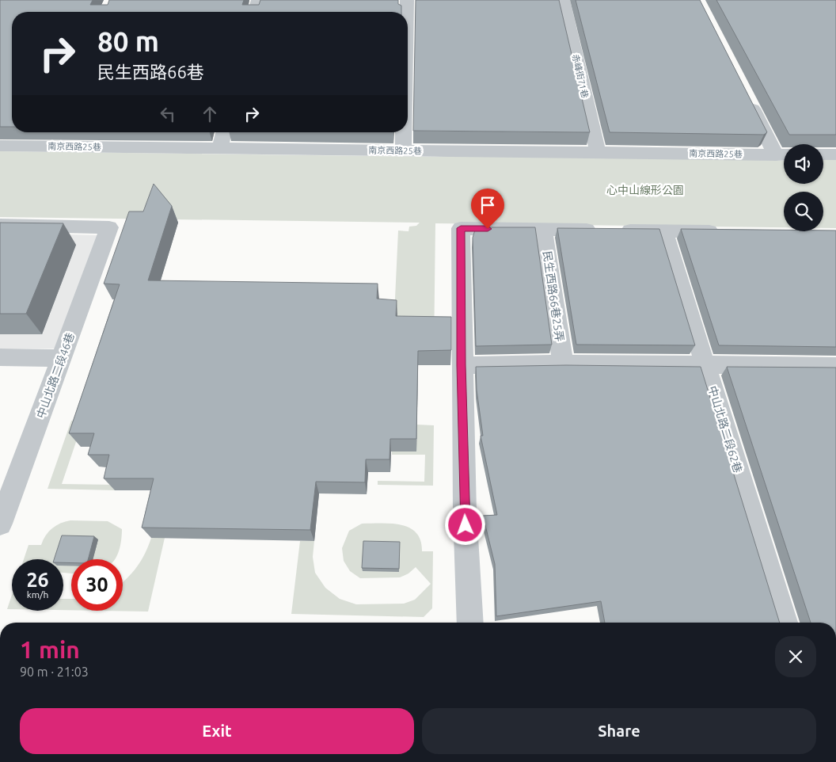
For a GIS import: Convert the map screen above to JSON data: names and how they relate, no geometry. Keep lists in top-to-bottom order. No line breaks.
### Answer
{"streets":{"street":["赤峰街71巷","南京西路25巷","民生西路66巷25弄","中山北路二段46巷","中山北路二段62巷"]},"crossings":[["赤峰街71巷","南京西路25巷"]],"parks":["心中山線形公園"],"page":{"turn":["80 m","民生西路66巷"],"speed":"26 km/h","limit":"30","heading":["1 min","90 m · 21:03"],"buttons":["Exit","Share"]}}
